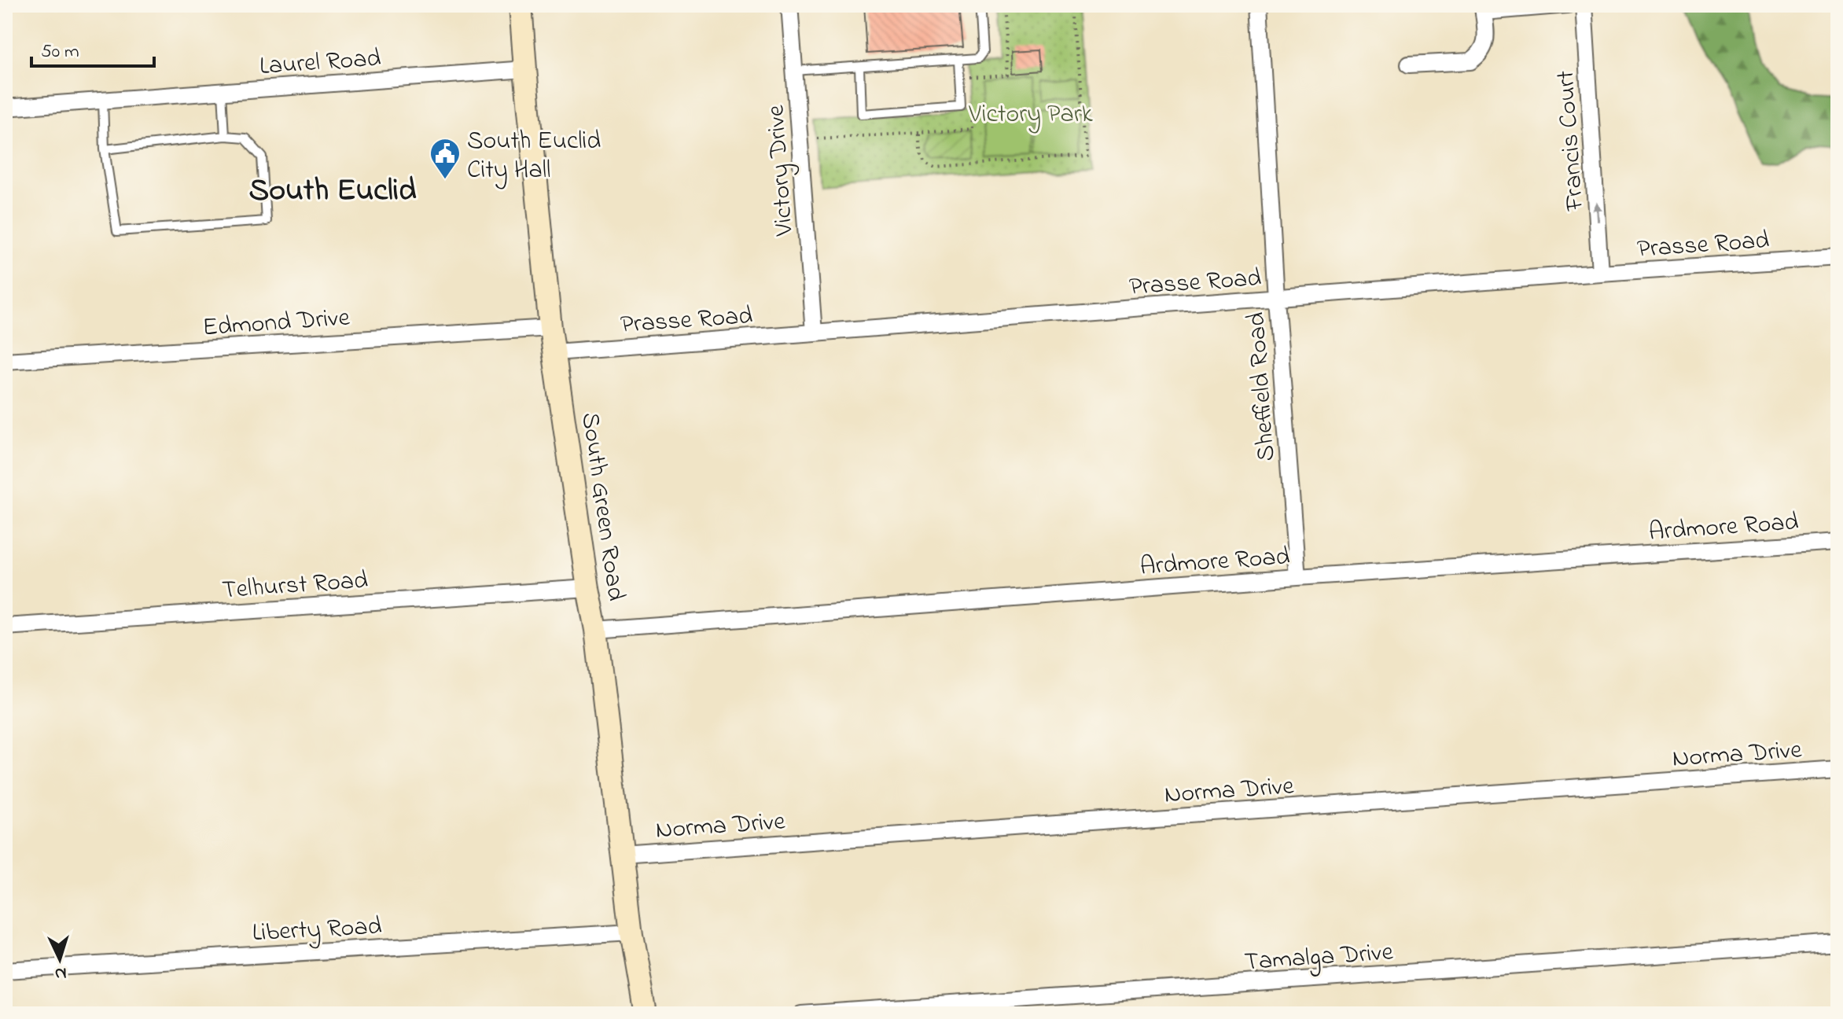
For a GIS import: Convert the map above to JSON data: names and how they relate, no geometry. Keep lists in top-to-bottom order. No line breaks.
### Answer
{"streets":{"main road":["South Green Road"],"street":["Laurel Road","Francis Court","Victory Drive","Prasse Road","Edmond Drive","Sheffield Road","Ardmore Road","Telhurst Road","Norma Drive","Liberty Road","Tamalga Drive"]},"crossings":[["Laurel Road","South Green Road"],["Francis Court","Prasse Road"],["Victory Drive","Prasse Road"],["Prasse Road","Sheffield Road"],["Prasse Road","South Green Road"],["Edmond Drive","South Green Road"],["Sheffield Road","Ardmore Road"],["South Green Road","Ardmore Road"],["South Green Road","Telhurst Road"],["South Green Road","Norma Drive"],["South Green Road","Liberty Road"]],"one_way":["Francis Court"],"districts":["South Euclid"],"parks":["Victory Park"],"places":{"public building":["South Euclid City Hall"]},"scale_bar":"50 m","north":"bottom"}
